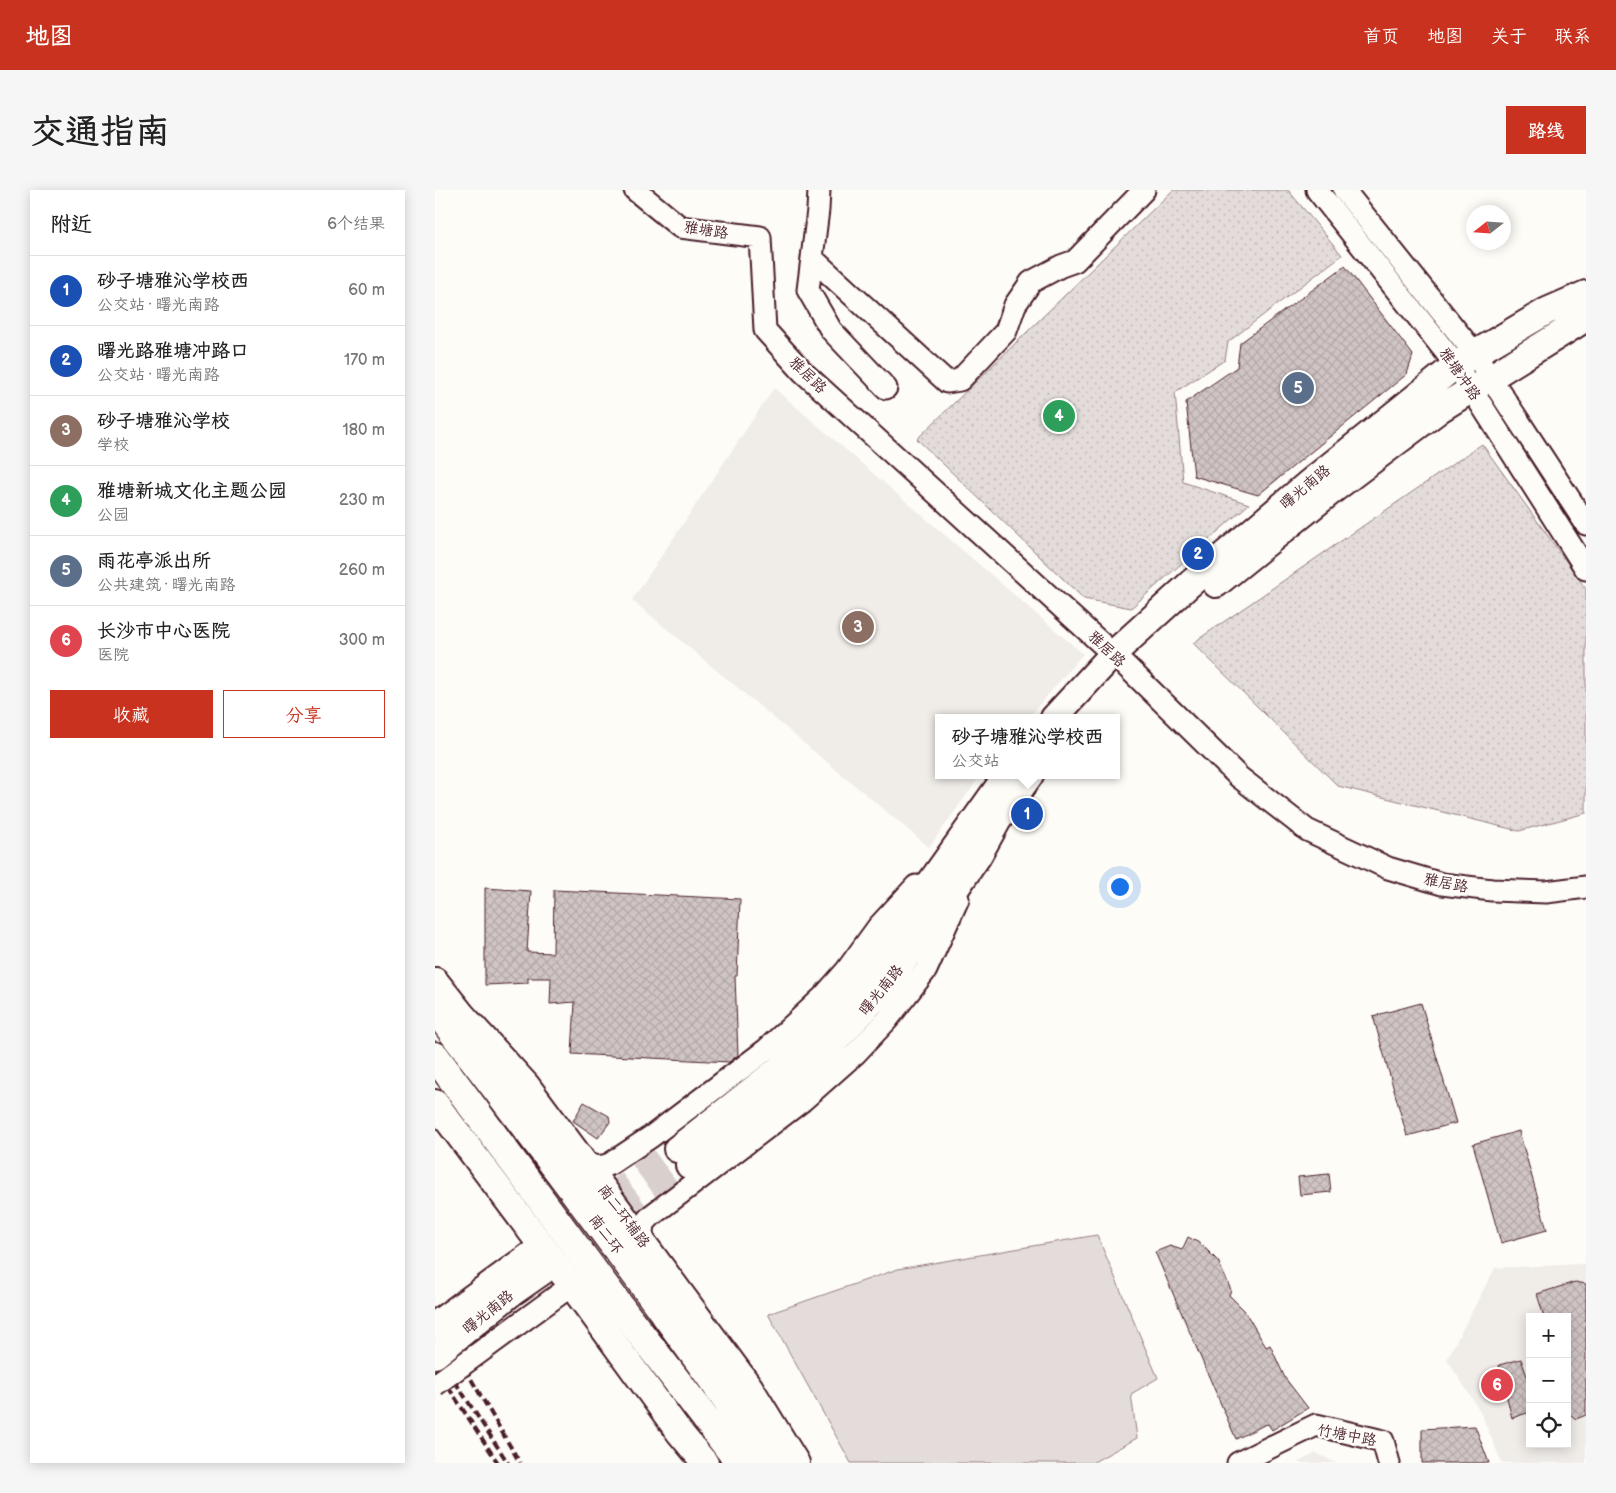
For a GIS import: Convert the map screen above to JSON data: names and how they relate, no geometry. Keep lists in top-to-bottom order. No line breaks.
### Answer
{"streets":{"highway":["南二环"],"main road":["曙光南路","南二环辅路"],"street":["雅塘路","雅塘冲路","雅居路","竹塘中路"]},"crossings":[["雅塘路","雅居路"],["雅塘冲路","曙光南路"],["雅居路","曙光南路"]],"north":"left","page":{"header":"地图","nav":["首页","地图","关于","联系"],"buttons":["路线",["收藏","分享"]],"title":"交通指南","heading":["附近","6个结果"],"list":[{"mark":"1","name":"砂子塘雅沁学校西","note":"公交站 · 曙光南路","value":"60 m"},{"mark":"2","name":"曙光路雅塘冲路口","note":"公交站 · 曙光南路","value":"170 m"},{"mark":"3","name":"砂子塘雅沁学校","note":"学校","value":"180 m"},{"mark":"4","name":"雅塘新城文化主题公园","note":"公园","value":"230 m"},{"mark":"5","name":"雨花亭派出所","note":"公共建筑 · 曙光南路","value":"260 m"},{"mark":"6","name":"长沙市中心医院","note":"医院","value":"300 m"}],"pins":["5","4","2","3","1","6"],"popup":["砂子塘雅沁学校西","公交站"],"map_buttons":["+","−"]}}
